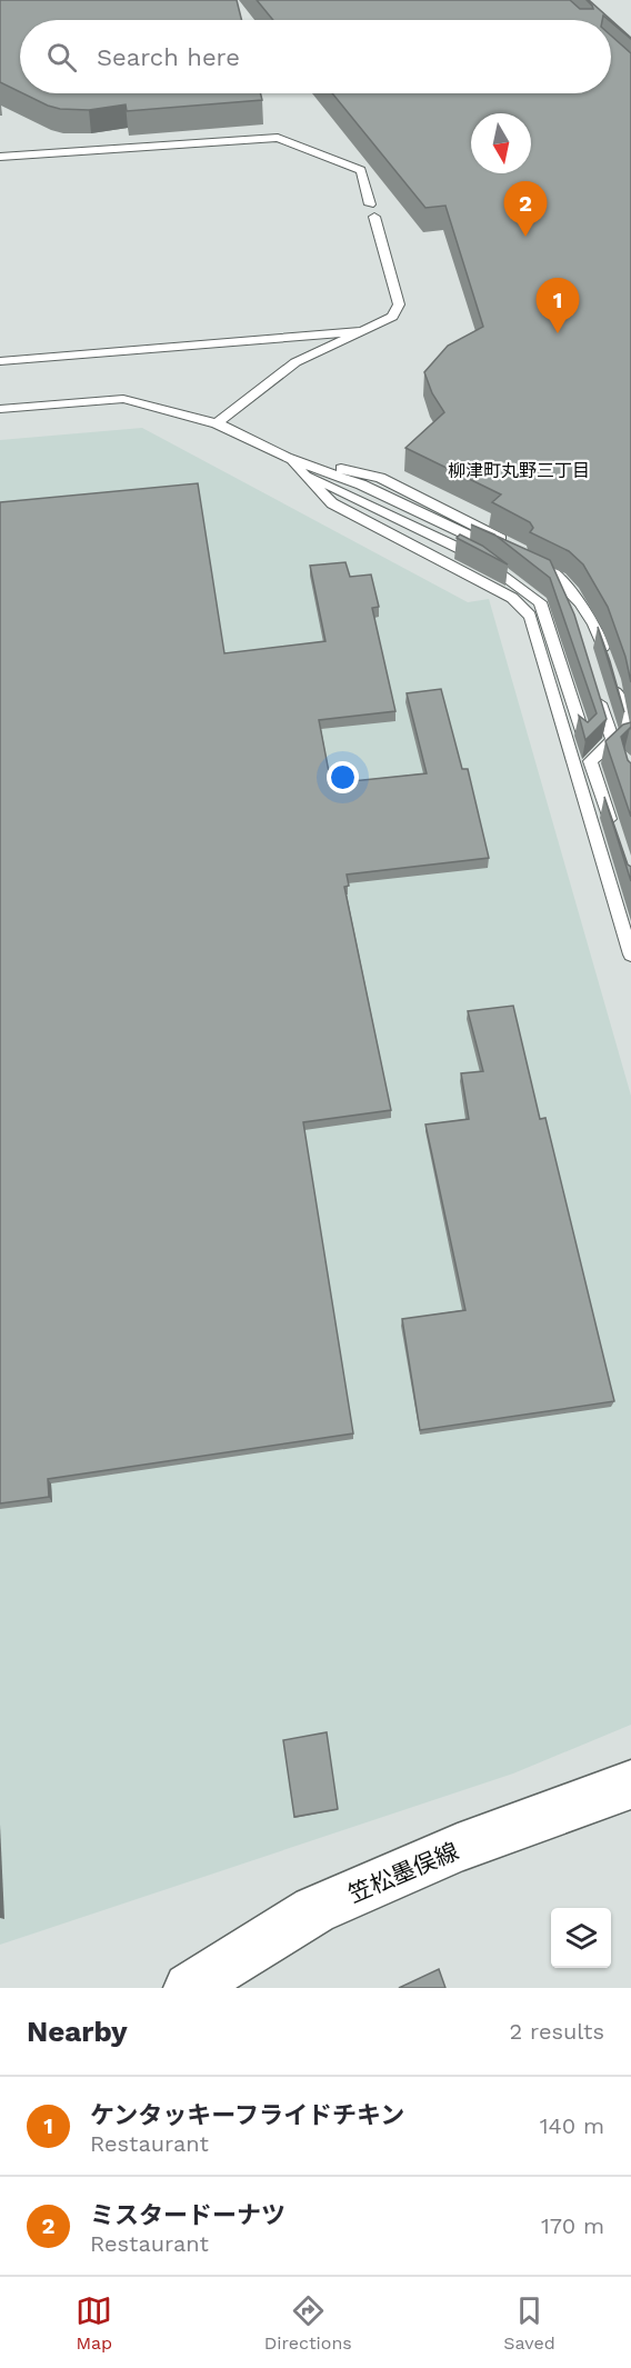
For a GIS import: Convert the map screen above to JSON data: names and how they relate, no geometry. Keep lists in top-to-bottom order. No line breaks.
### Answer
{"streets":{"main road":["笠松墨俣線"]},"districts":["柳津町丸野三丁目"],"north":"bottom","page":{"search":"Search here","pins":["2","1"],"heading":["Nearby","2 results"],"list":[{"mark":"1","name":"ケンタッキーフライドチキン","note":"Restaurant","value":"140 m"},{"mark":"2","name":"ミスタードーナツ","note":"Restaurant","value":"170 m"}],"nav":["Map","Directions","Saved"]}}
